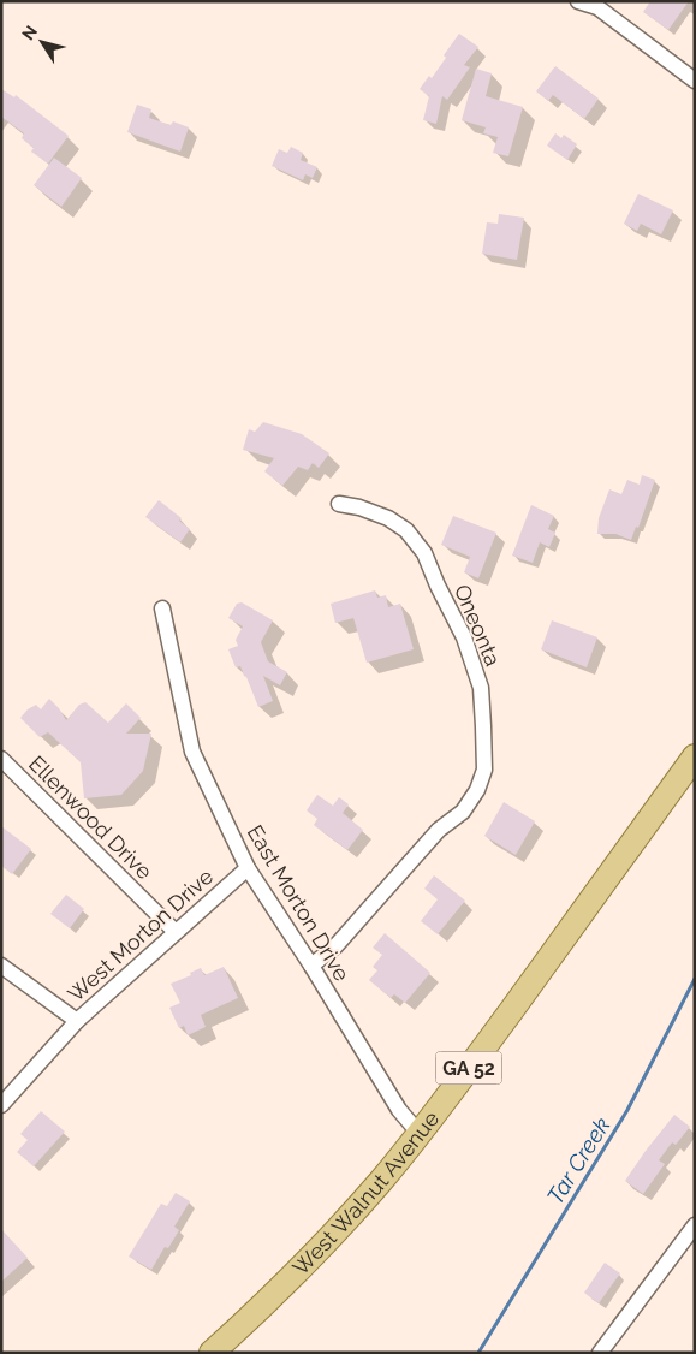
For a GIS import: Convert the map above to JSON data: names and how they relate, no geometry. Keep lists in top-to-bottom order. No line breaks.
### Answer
{"streets":{"main road":["GA 52","West Walnut Avenue"],"street":["Oneonta","Ellenwood Drive","East Morton Drive","West Morton Drive"]},"crossings":[["Oneonta","East Morton Drive"],["Ellenwood Drive","West Morton Drive"],["East Morton Drive","West Morton Drive"],["East Morton Drive","West Walnut Avenue"]],"water":["Tar Creek"],"north":"top left"}
